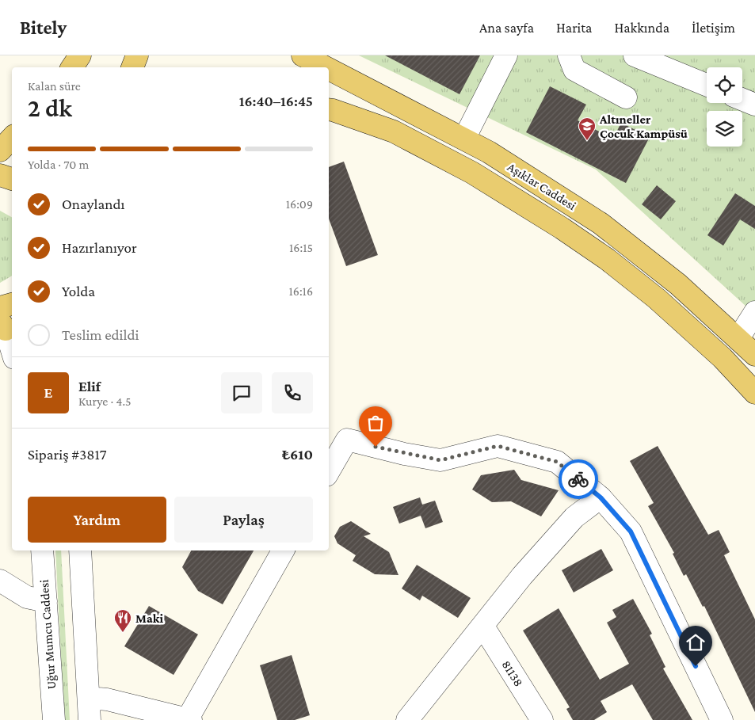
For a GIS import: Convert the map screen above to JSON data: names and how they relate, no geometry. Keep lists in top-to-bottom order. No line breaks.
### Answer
{"streets":{"main road":["Aşıklar Caddesi"],"street":["Uğur Mumcu Caddesi","81138"]},"places":{"school or university":["Altıneller Çocuk Kampüsü"],"restaurant":["Maki"]},"page":{"header":"Bitely","nav":["Ana sayfa","Harita","Hakkında","İletişim"],"heading":["2 dk","Kalan süre","16:40–16:45"],"panel":["Elif","Kurye · 4.5","Sipariş #3817","₺610"],"bar":"Yolda · 70 m","list":[["Onaylandı","16:09"],["Hazırlanıyor","16:15"],["Yolda","16:16"],"Teslim edildi"],"round":"E","buttons":["Yardım","Paylaş"]}}
